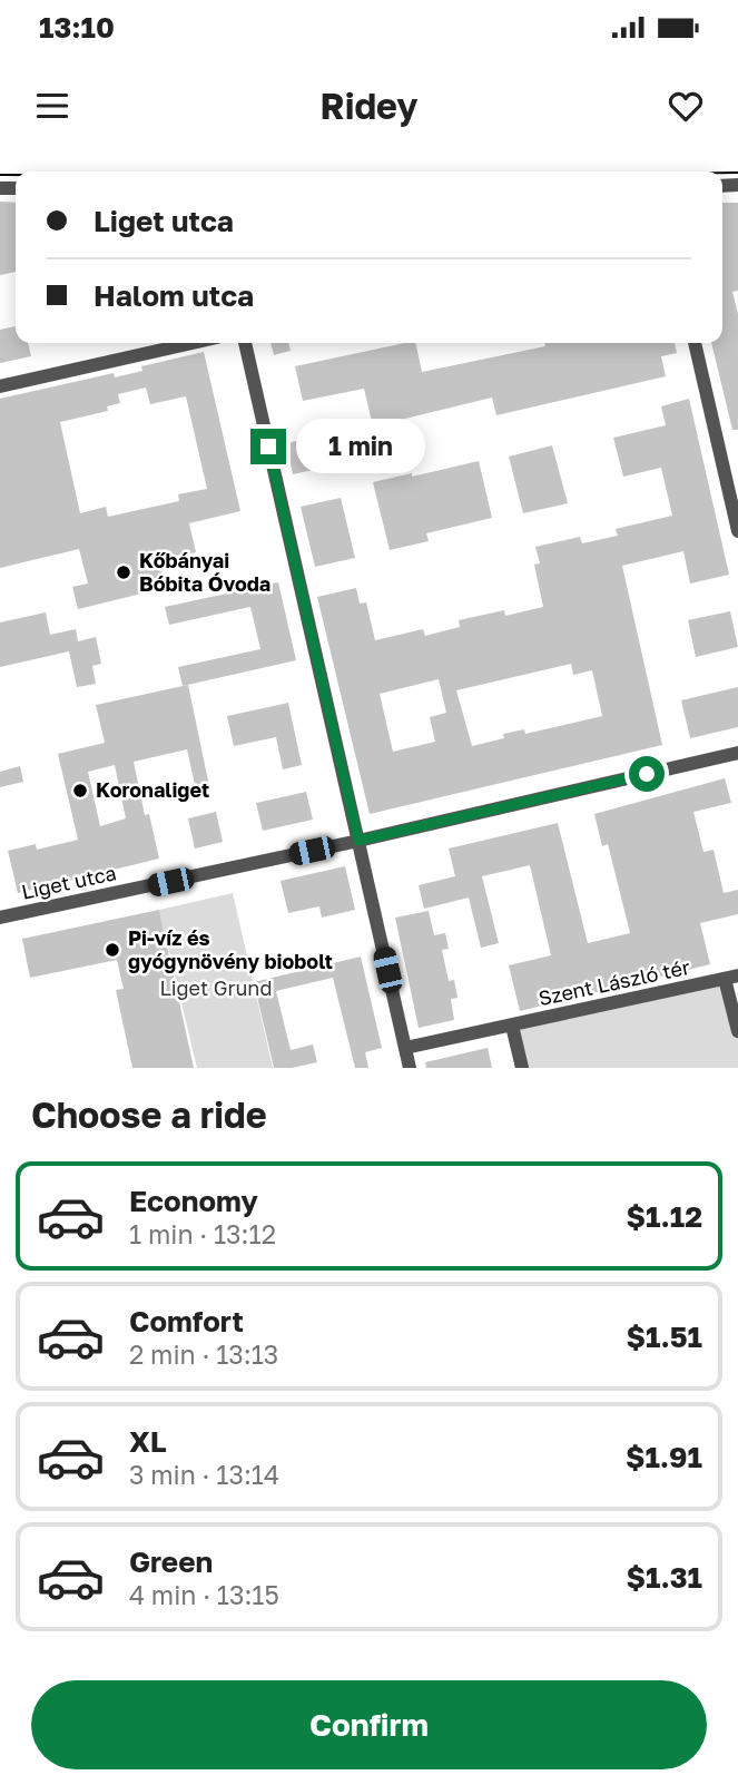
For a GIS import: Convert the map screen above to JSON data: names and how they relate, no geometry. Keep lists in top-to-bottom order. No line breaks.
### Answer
{"streets":{"street":["Liget utca","Szent László tér"]},"parks":["Liget Grund"],"places":["Kőbányai Bóbita Óvoda","Koronaliget","Pi-víz és gyógynövény biobolt"],"page":{"status":"13:10","header":"Ridey","banner":["Liget utca","Halom utca"],"bubble":"1 min","heading":"Choose a ride","list":[{"name":"Economy","note":"1 min · 13:12","value":"$1.12"},{"name":"Comfort","note":"2 min · 13:13","value":"$1.51"},{"name":"XL","note":"3 min · 13:14","value":"$1.91"},{"name":"Green","note":"4 min · 13:15","value":"$1.31"}],"buttons":"Confirm"}}
